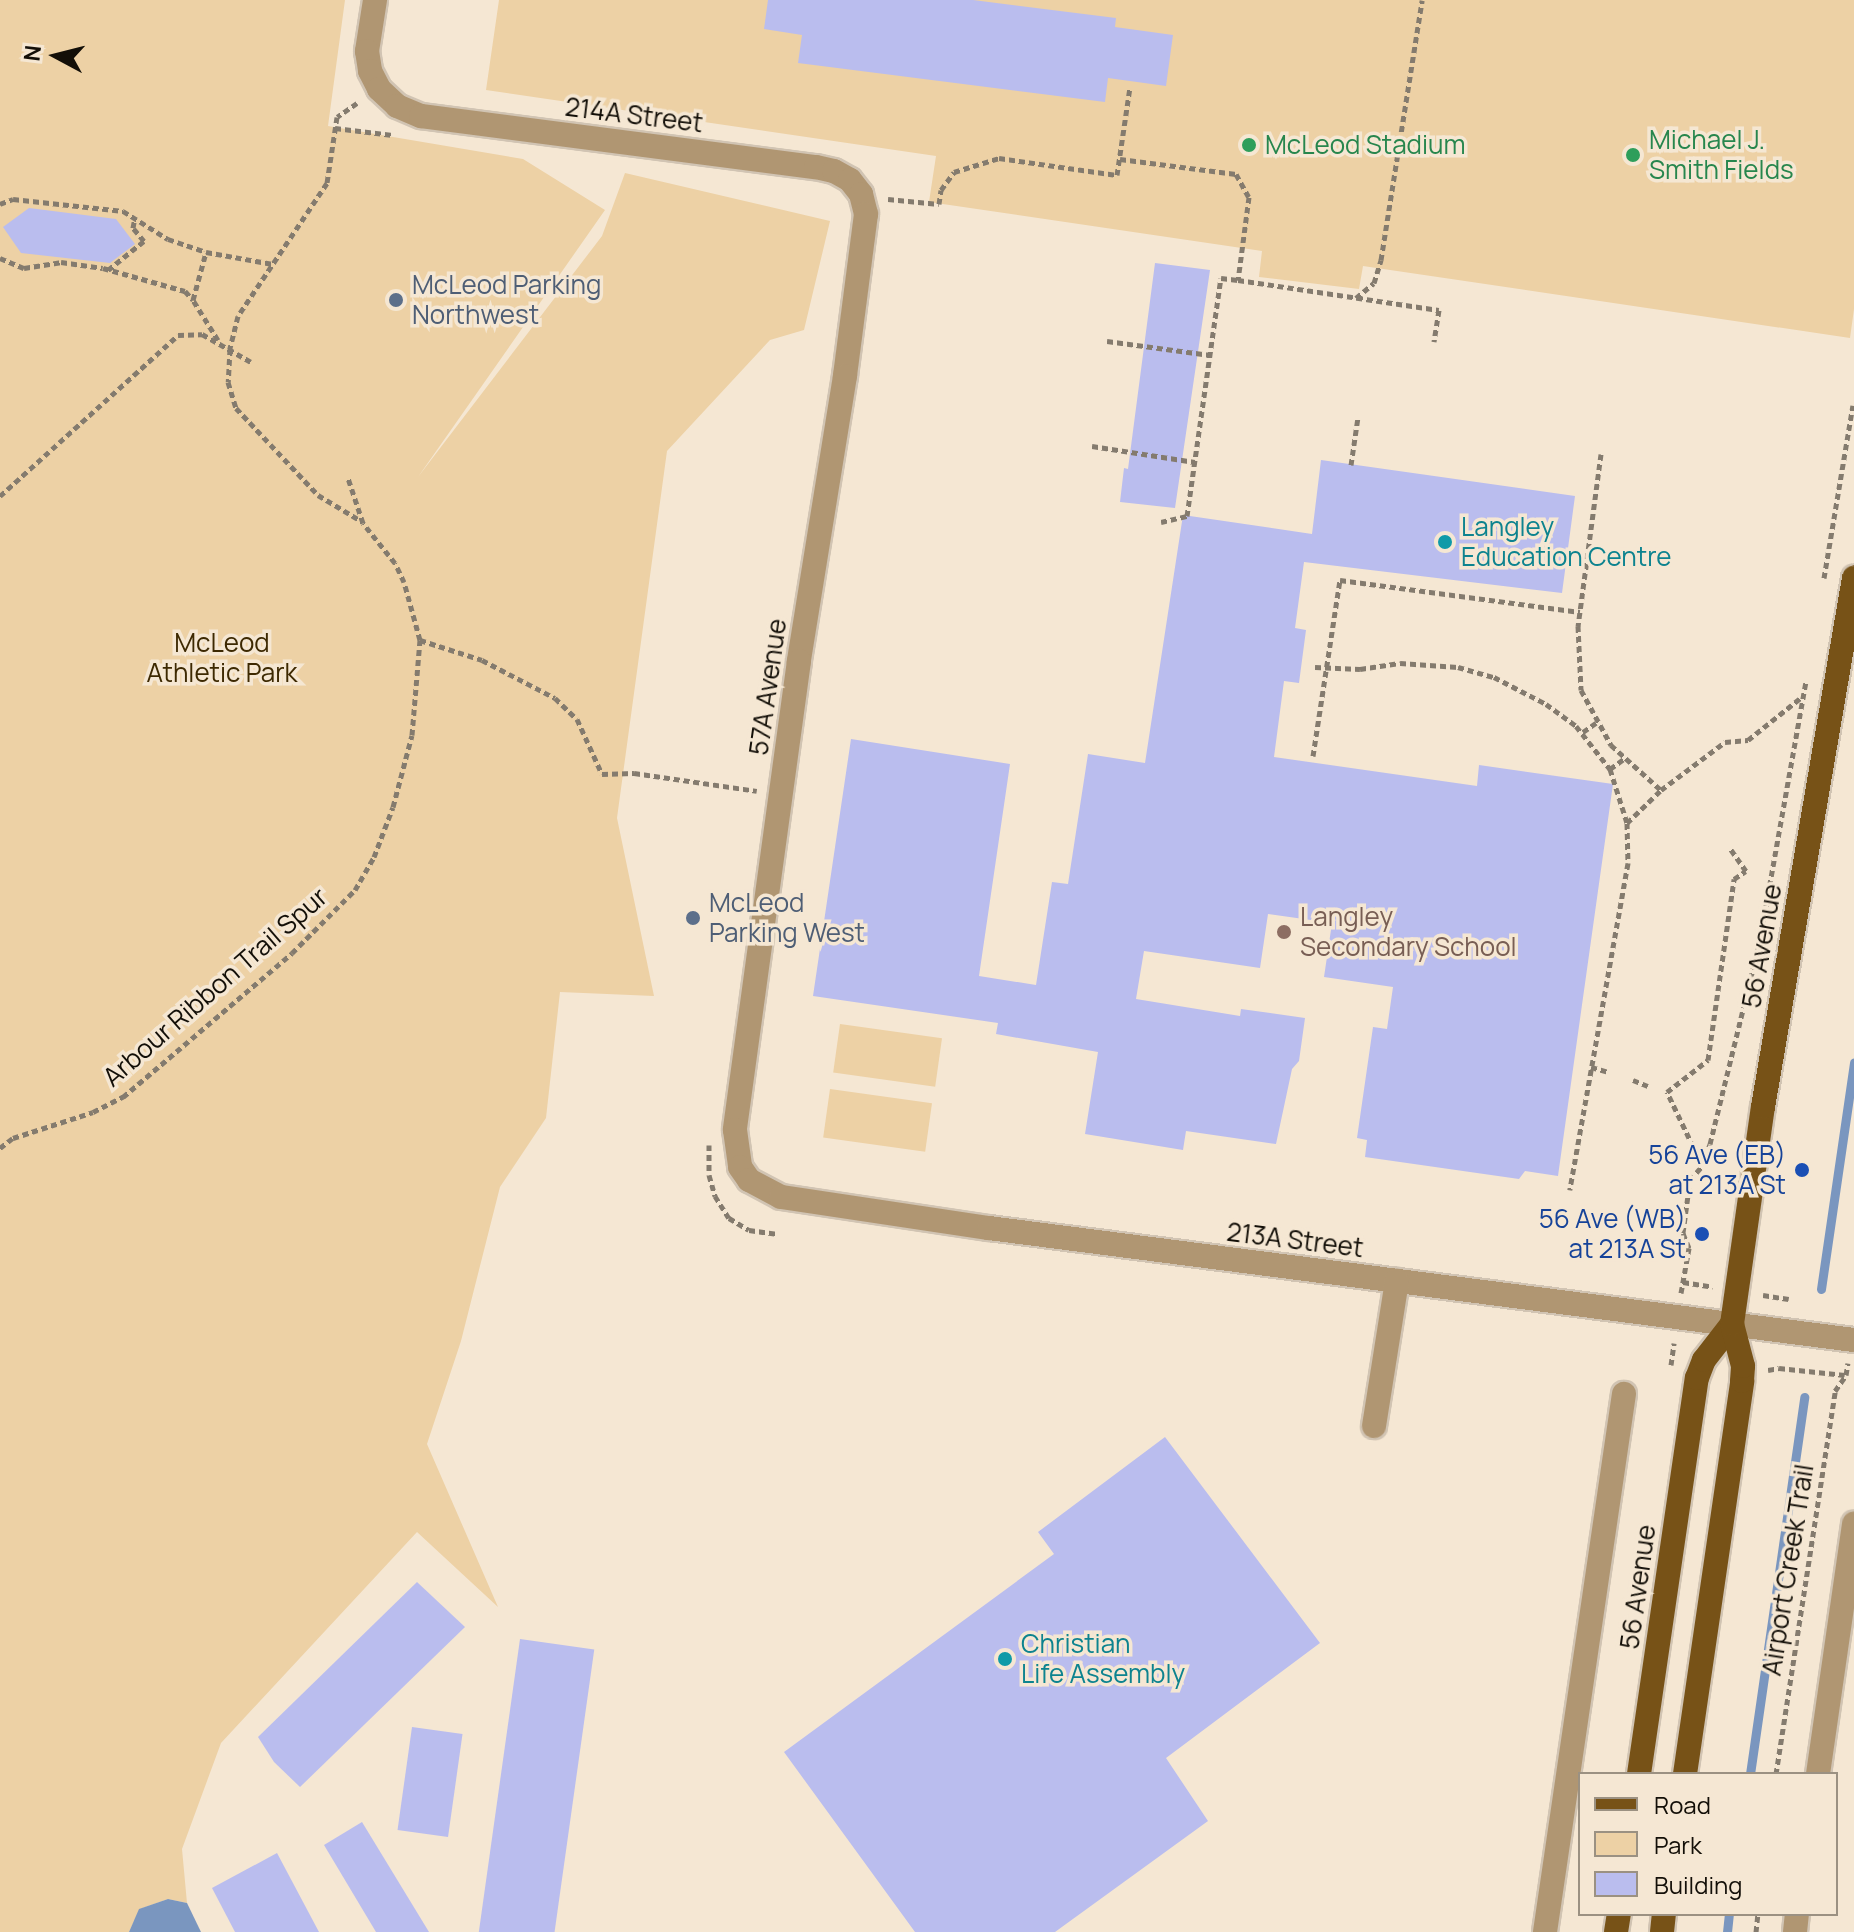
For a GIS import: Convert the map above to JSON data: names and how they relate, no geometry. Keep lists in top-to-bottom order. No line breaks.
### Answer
{"streets":{"main road":["56 Avenue"],"street":["214A Street","57A Avenue","213A Street"],"path":["Arbour Ribbon Trail Spur","Airport Creek Trail"]},"crossings":[["214A Street","57A Avenue"],["57A Avenue","213A Street"],["56 Avenue","213A Street"]],"parks":["McLeod Athletic Park"],"places":["McLeod Stadium","Michael J. Smith Fields","McLeod Parking Northwest","Langley Education Centre","McLeod Parking West","Langley Secondary School","56 Ave (EB) at 213A St","56 Ave (WB) at 213A St","Christian Life Assembly"],"legend":["Road","Park","Building"],"north":"left"}
